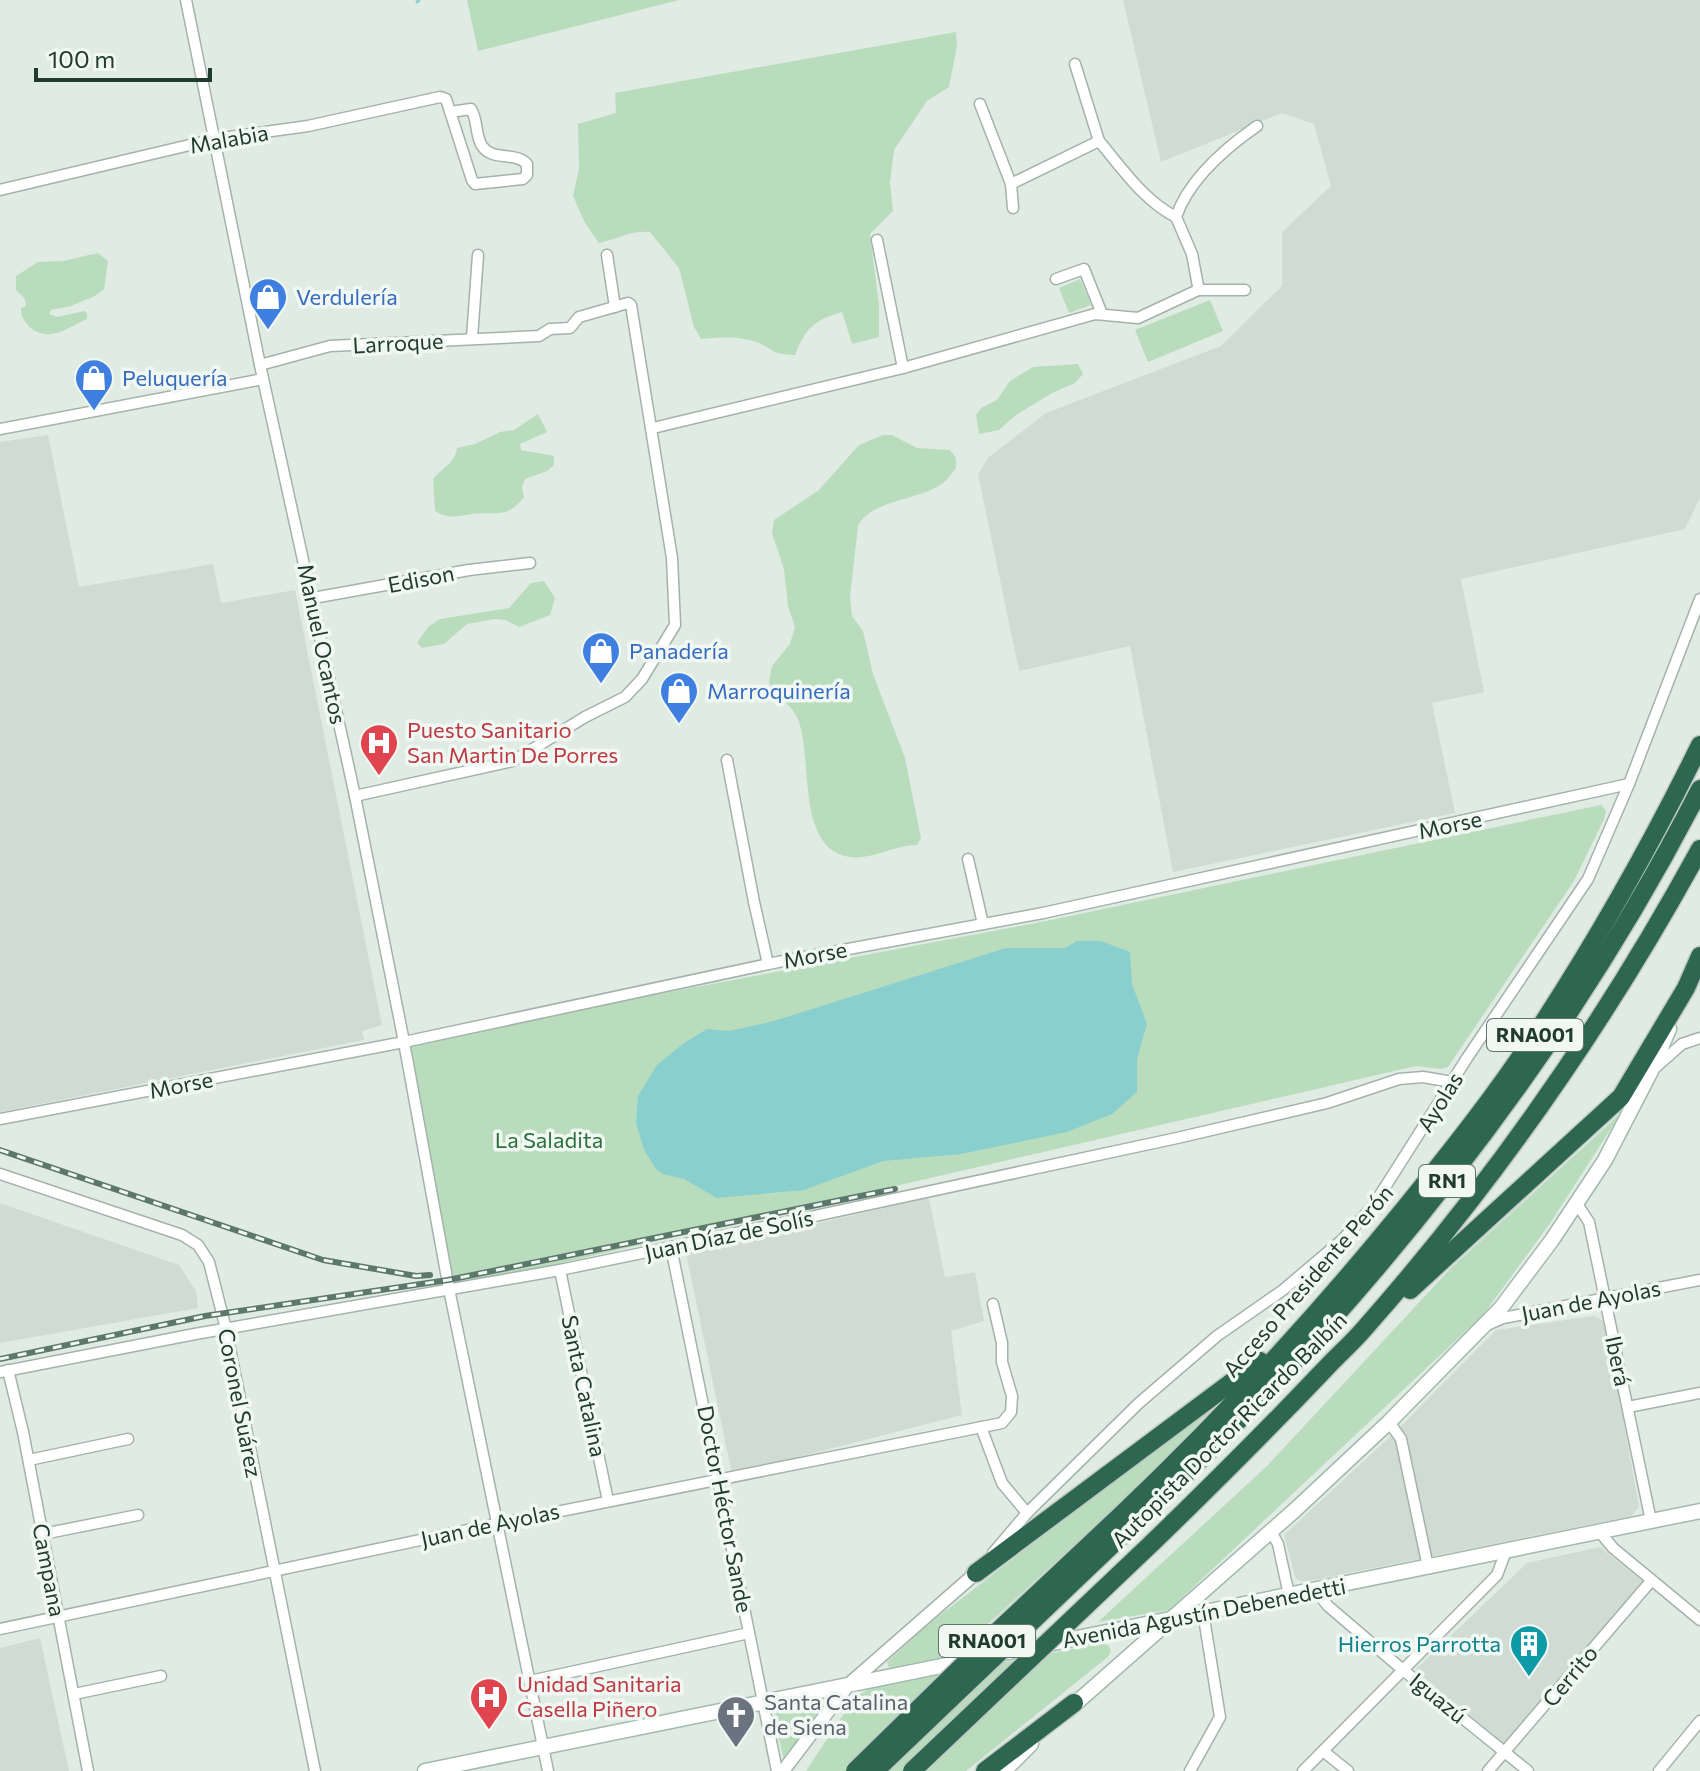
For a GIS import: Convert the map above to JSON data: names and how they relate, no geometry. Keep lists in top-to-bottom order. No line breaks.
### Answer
{"streets":{"highway":["RNA001","RN1","Acceso Presidente Perón","Autopista Doctor Ricardo Balbín"],"main road":["Avenida Agustín Debenedetti"],"street":["Malabia","Larroque","Edison","Manuel Ocantos","Morse","Ayolas","Juan Díaz de Solís","Juan de Ayolas","Iberá","Santa Catalina","Coronel Suárez","Doctor Héctor Sande","Campana","Cerrito","Iguazú"]},"crossings":[["Malabia","Manuel Ocantos"],["Larroque","Manuel Ocantos"],["Edison","Manuel Ocantos"],["Manuel Ocantos","Morse"],["Manuel Ocantos","Juan Díaz de Solís"],["Manuel Ocantos","Juan de Ayolas"],["Manuel Ocantos","Avenida Agustín Debenedetti"],["Morse","Ayolas"],["Ayolas","Juan Díaz de Solís"],["Juan Díaz de Solís","Santa Catalina"],["Juan Díaz de Solís","Coronel Suárez"],["Juan Díaz de Solís","Doctor Héctor Sande"],["Juan Díaz de Solís","Campana"],["Acceso Presidente Perón","Autopista Doctor Ricardo Balbín"],["Juan de Ayolas","Iberá"],["Juan de Ayolas","Santa Catalina"],["Juan de Ayolas","Coronel Suárez"],["Juan de Ayolas","Doctor Héctor Sande"],["Juan de Ayolas","Campana"],["Iberá","Avenida Agustín Debenedetti"],["Doctor Héctor Sande","Avenida Agustín Debenedetti"],["Avenida Agustín Debenedetti","Iguazú"],["Cerrito","Iguazú"]],"parks":["La Saladita"],"places":{"shop":["Verdulería","Peluquería","Panadería","Marroquinería"],"hospital":["Puesto Sanitario San Martin De Porres","Unidad Sanitaria Casella Piñero"],"building":["Hierros Parrotta"],"church":["Santa Catalina de Siena"]},"scale_bar":"100 m"}
